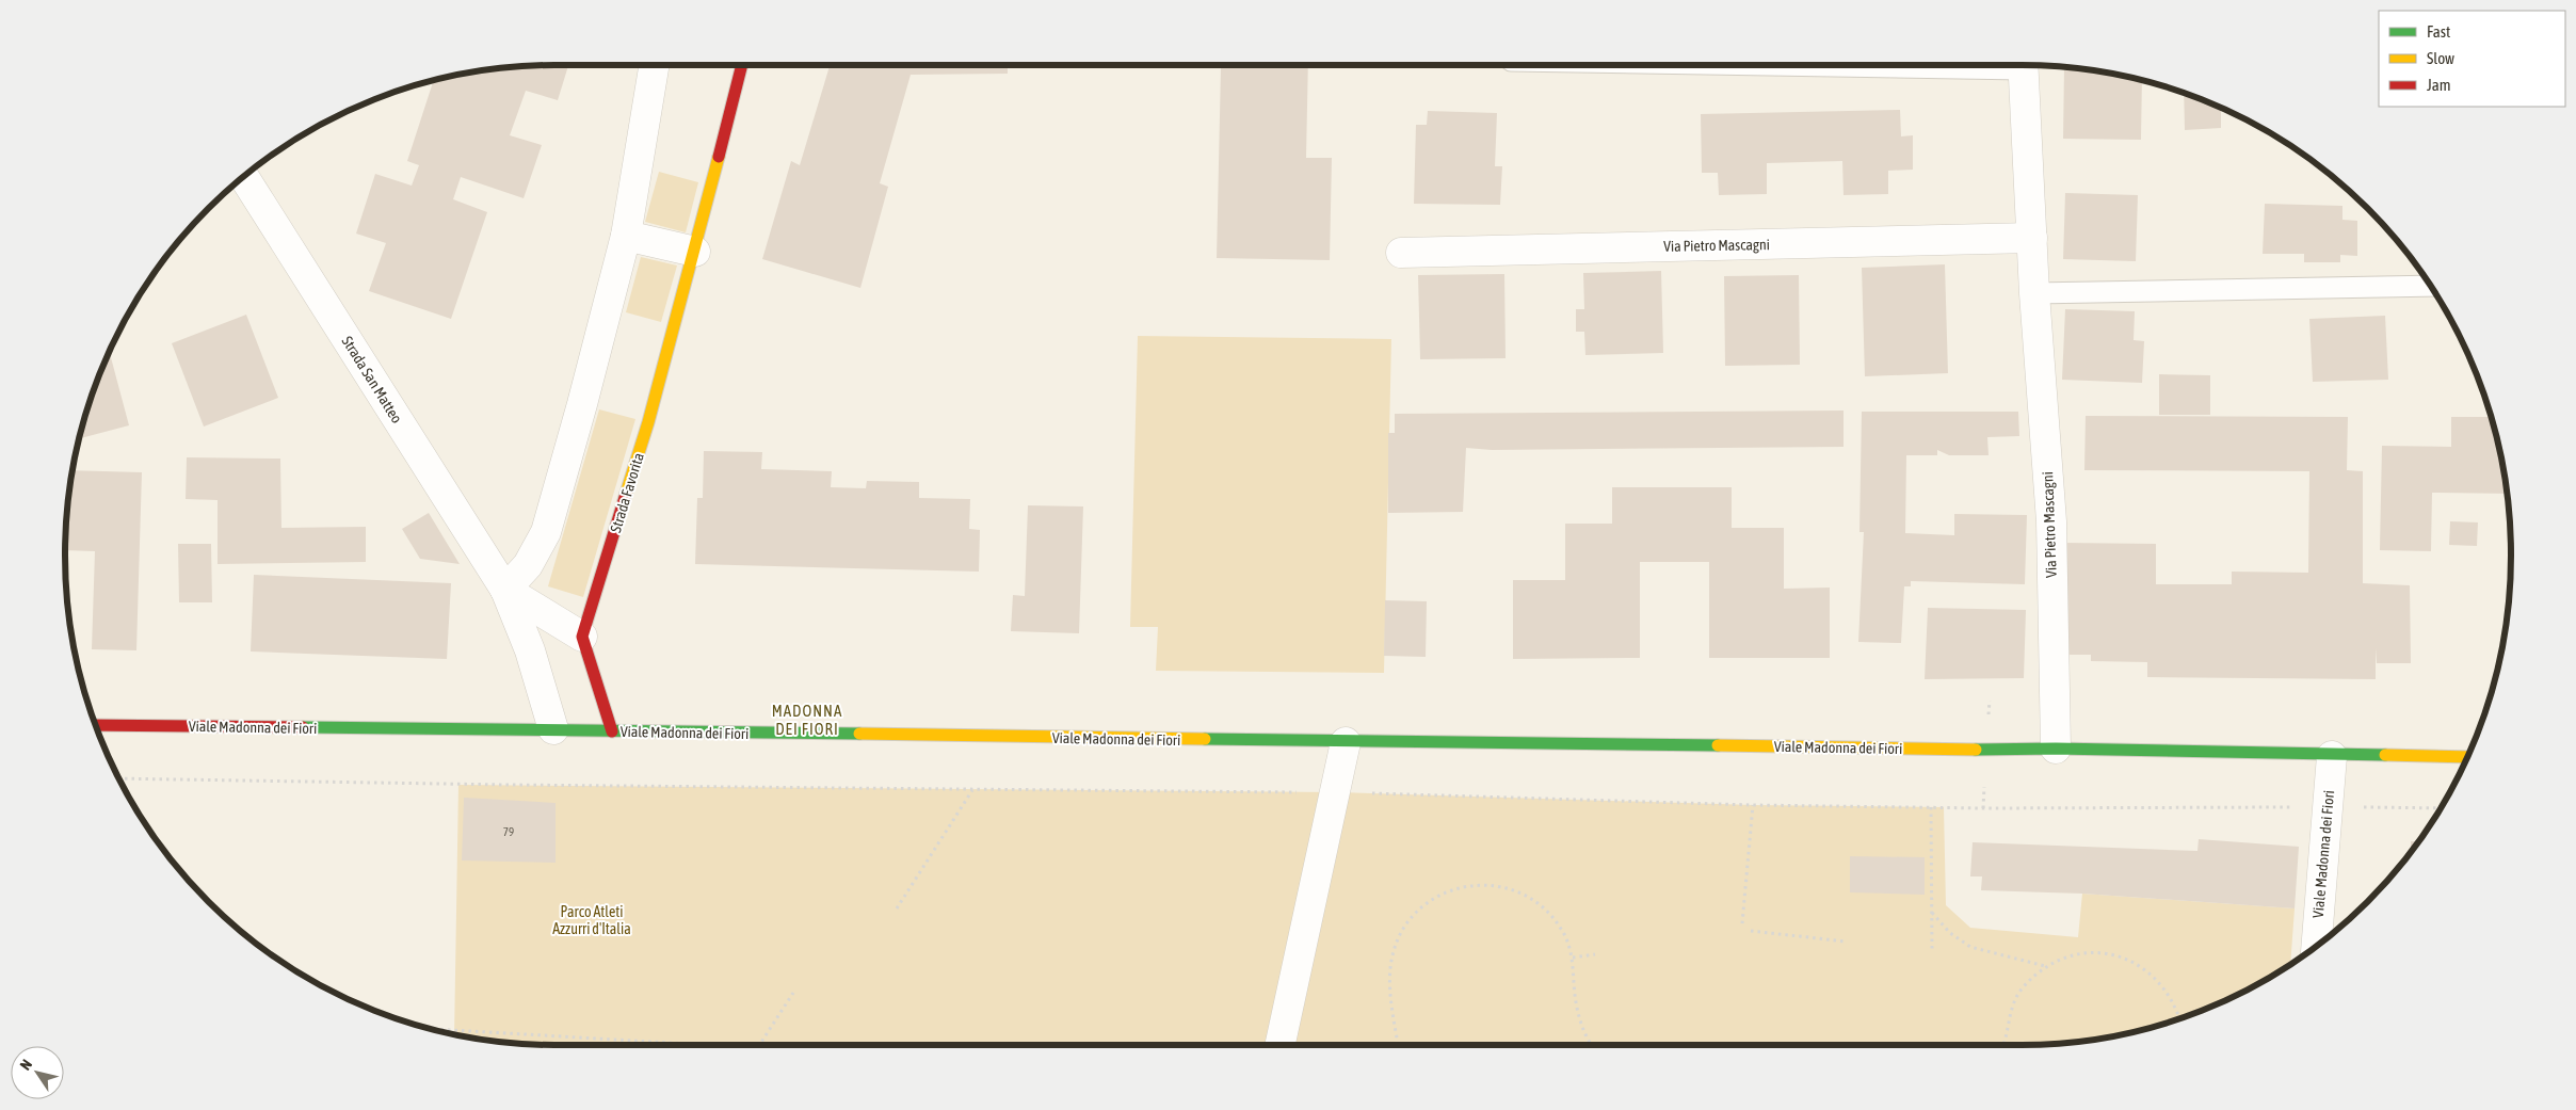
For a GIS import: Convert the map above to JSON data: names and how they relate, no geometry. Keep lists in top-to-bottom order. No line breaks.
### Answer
{"streets":{"main road":["Strada Favorita","Viale Madonna dei Fiori"],"street":["Via Pietro Mascagni","Strada San Matteo"]},"crossings":[["Via Pietro Mascagni","Viale Madonna dei Fiori"],["Strada San Matteo","Strada Favorita"],["Strada San Matteo","Viale Madonna dei Fiori"]],"districts":["MADONNA DEI FIORI"],"parks":["Parco Atleti Azzurri d'Italia"],"house_numbers":["79"],"legend":["Fast","Slow","Jam"],"north":"top left"}
